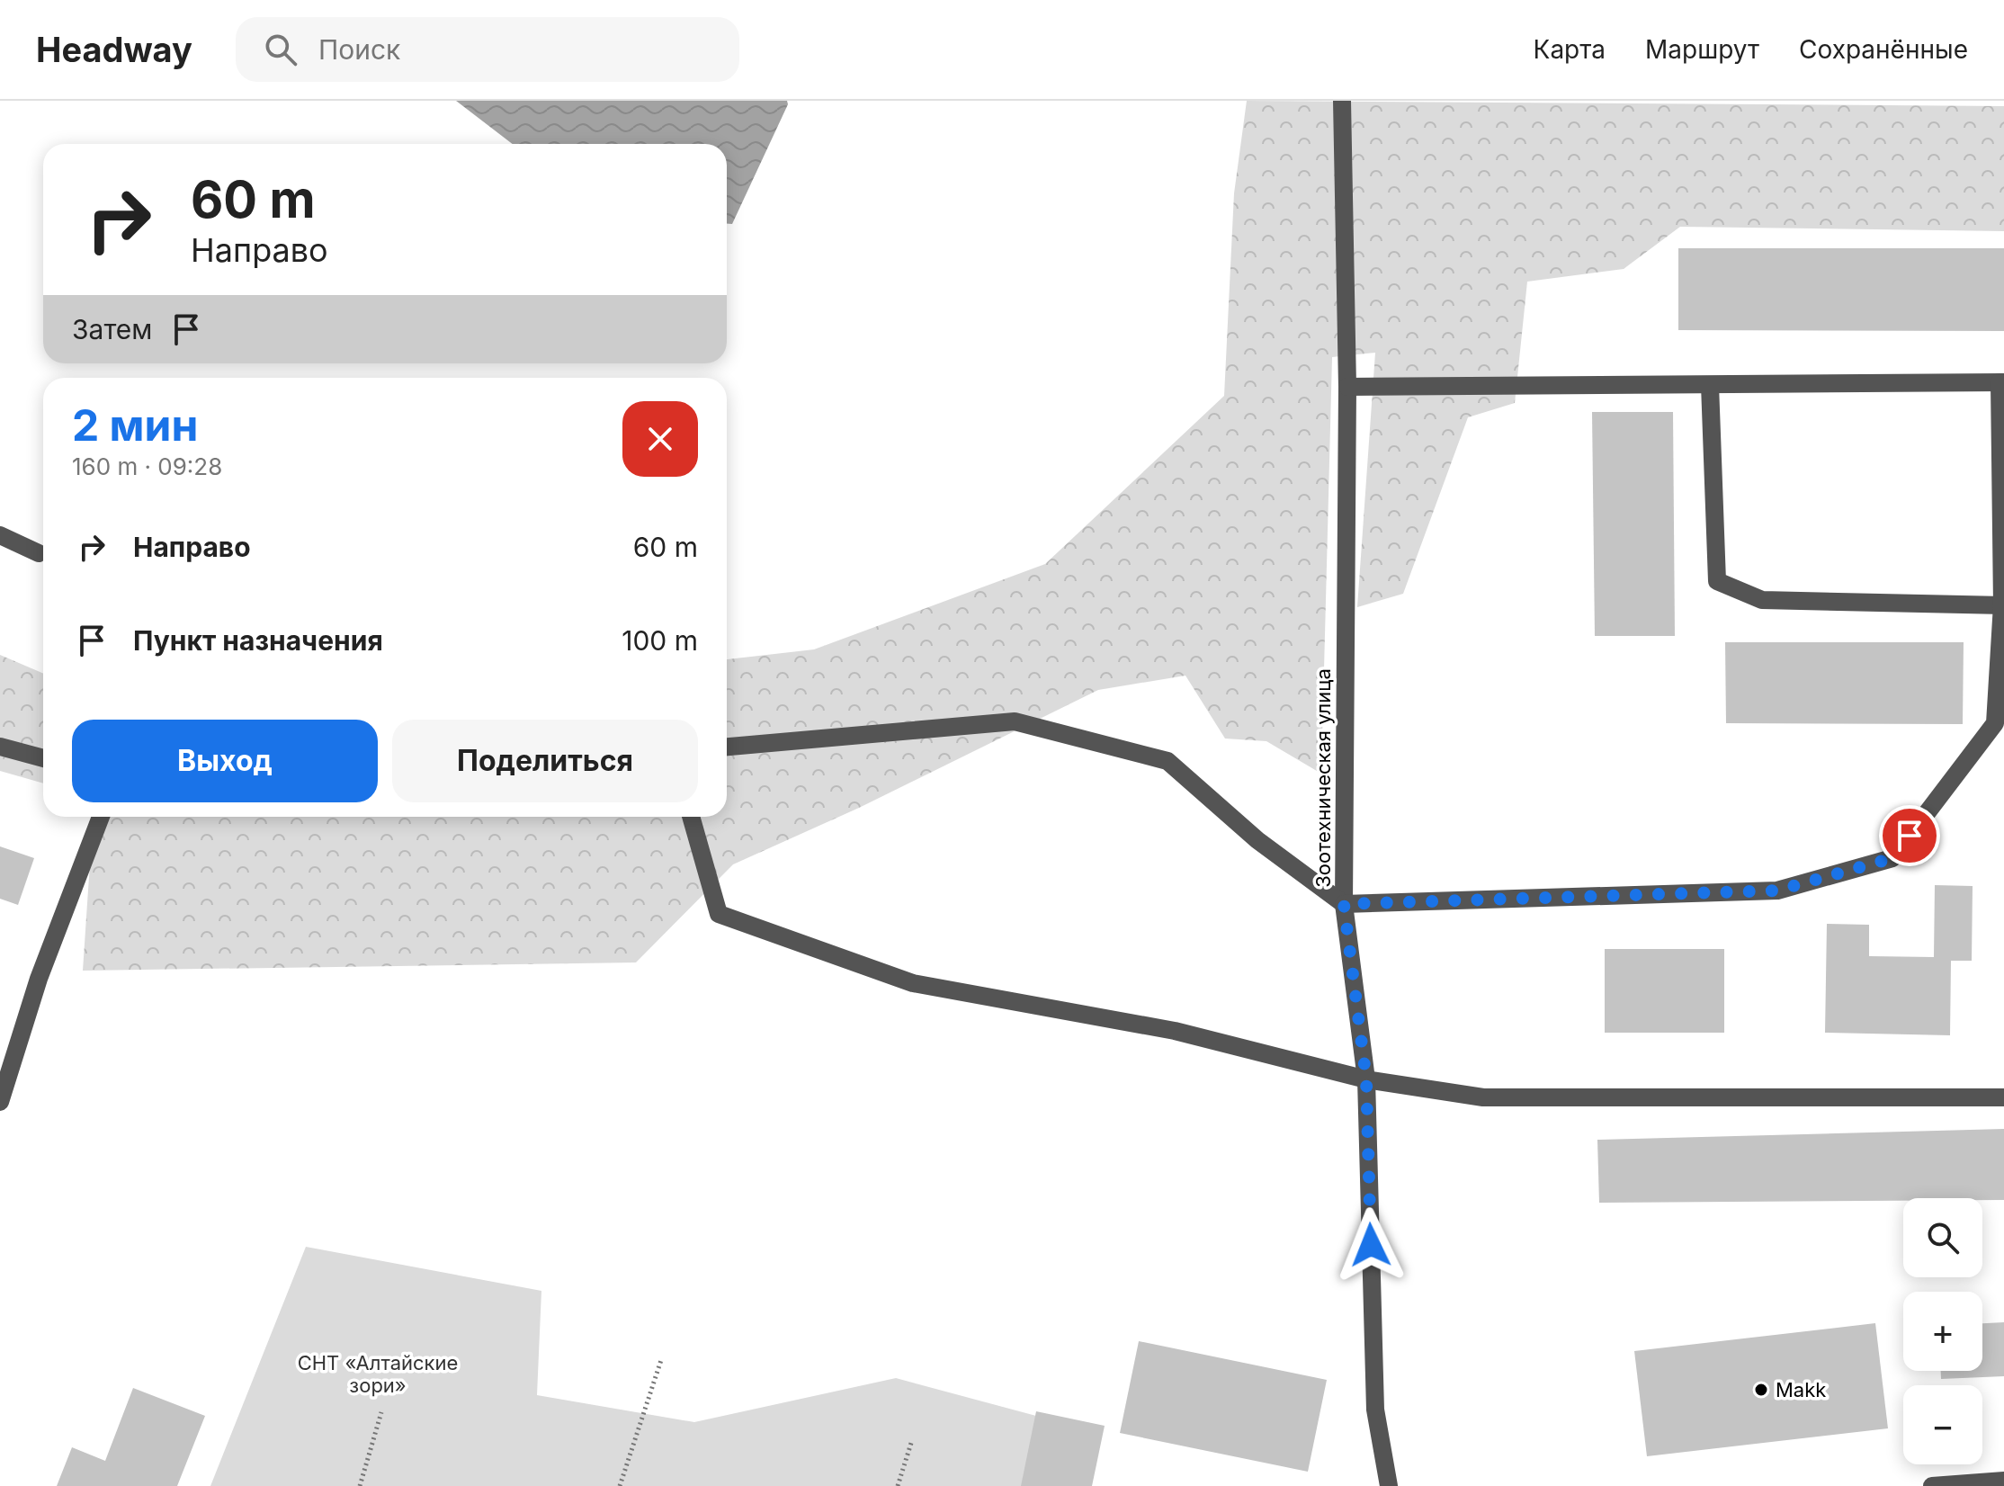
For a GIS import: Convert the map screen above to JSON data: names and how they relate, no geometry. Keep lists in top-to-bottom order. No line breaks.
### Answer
{"streets":{"street":["Зоотехническая улица"]},"parks":["СНТ «Алтайские зори»"],"places":["Makk"],"page":{"header":"Headway","search":"Поиск","nav":["Карта","Маршрут","Сохранённые"],"turn":["60 m","Направо"],"then":"Затем","heading":["2 мин","160 m · 09:28"],"list":[{"name":"Направо","value":"60 m"},{"name":"Пункт назначения","value":"100 m"}],"buttons":["Выход","Поделиться"],"map_buttons":["+","−"]}}
